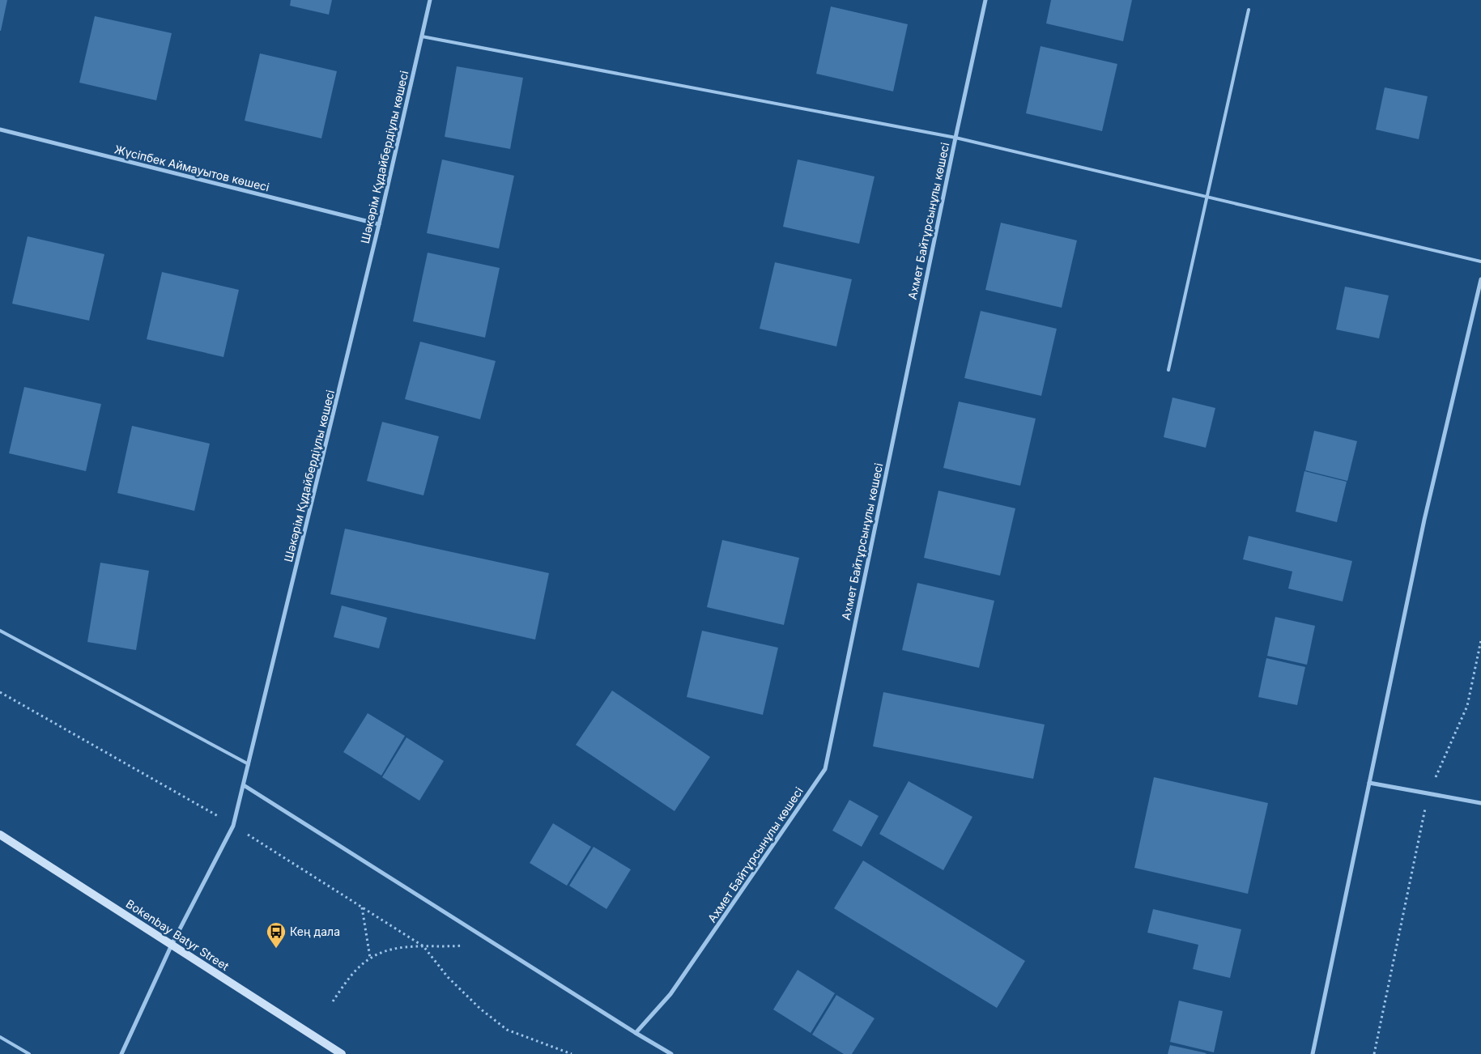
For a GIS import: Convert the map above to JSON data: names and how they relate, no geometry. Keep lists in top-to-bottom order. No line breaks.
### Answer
{"streets":{"main road":["Bokenbay Batyr Street"],"street":["Шәкәрім Құдайбердіұлы көшесі","Жүсіпбек Аймауытов көшесі","Ахмет Байтұрсынұлы көшесі"]},"crossings":[["Шәкәрім Құдайбердіұлы көшесі","Жүсіпбек Аймауытов көшесі"],["Шәкәрім Құдайбердіұлы көшесі","Bokenbay Batyr Street"]],"places":{"bus stop":["Кең дала"]}}
